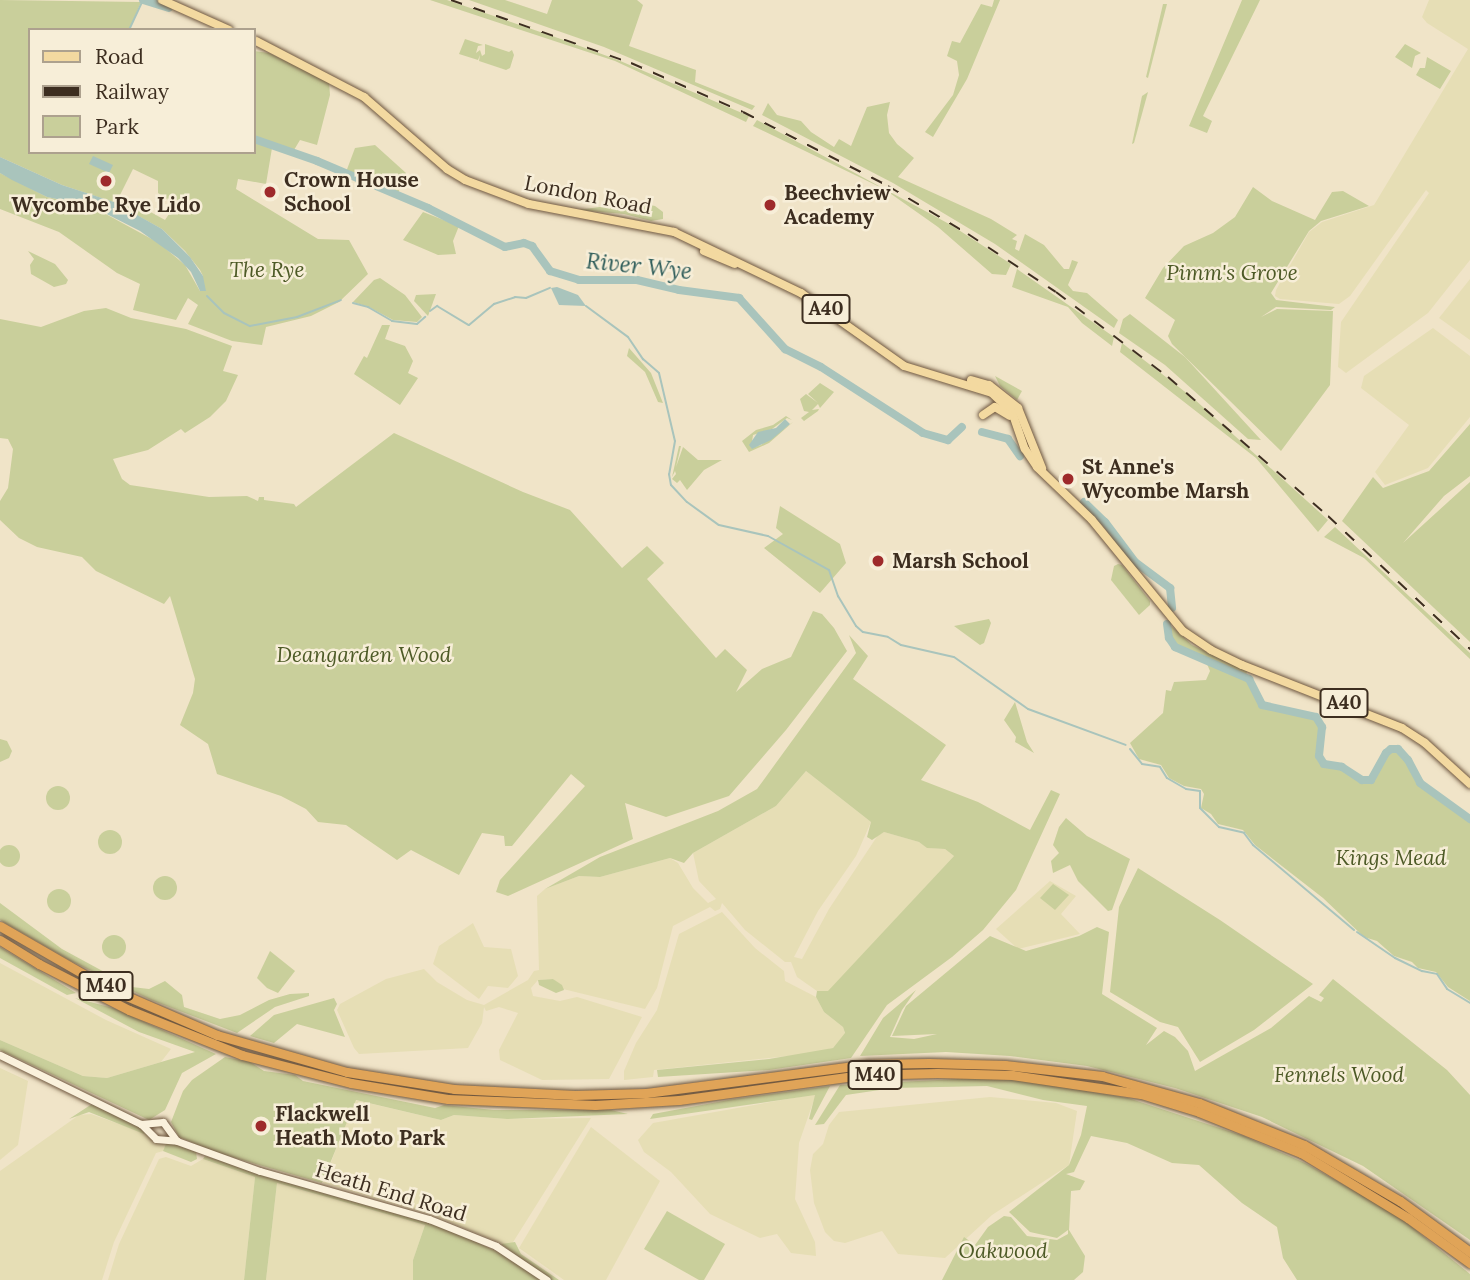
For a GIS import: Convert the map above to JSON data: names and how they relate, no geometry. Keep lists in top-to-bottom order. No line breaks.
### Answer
{"streets":{"highway":["M40"],"main road":["London Road","A40"],"street":["Heath End Road"]},"crossings":[["London Road","A40"]],"water":["River Wye"],"parks":["The Rye","Pimm's Grove","Deangarden Wood","Kings Mead","Fennels Wood","Oakwood"],"places":["Wycombe Rye Lido","Crown House School","Beechview Academy","St Anne's Wycombe Marsh","Marsh School","Flackwell Heath Moto Park"],"legend":["Road","Railway","Park"]}
